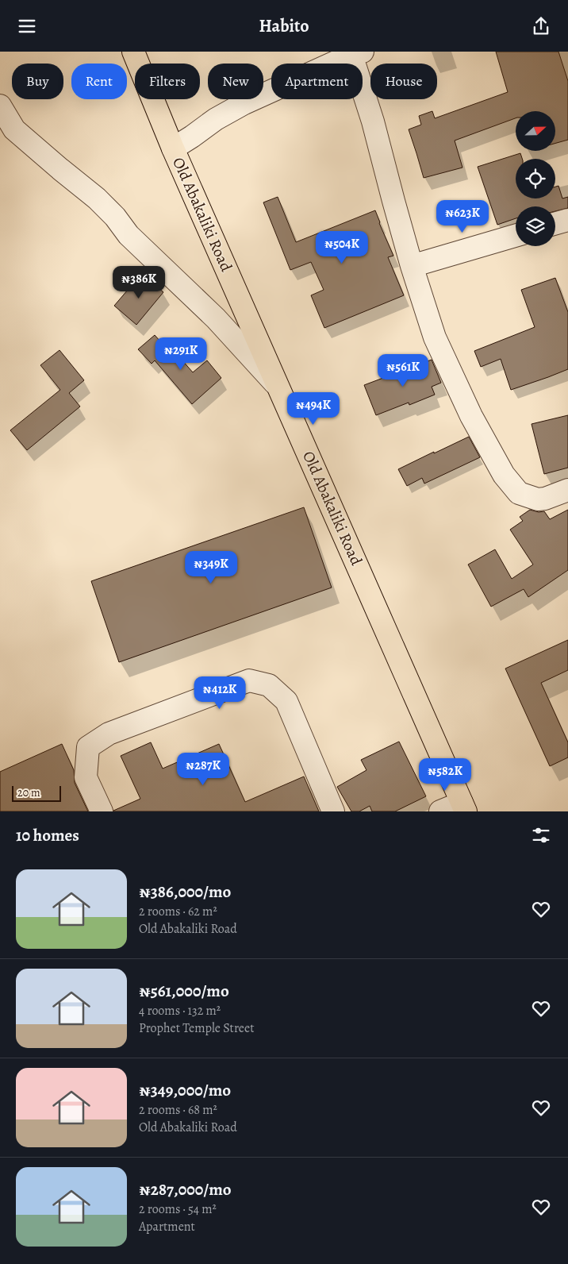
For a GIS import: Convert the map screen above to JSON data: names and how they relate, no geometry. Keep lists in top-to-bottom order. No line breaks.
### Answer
{"streets":{"main road":["Old Abakaliki Road"]},"scale_bar":"20 m","north":"right","page":{"header":"Habito","chip":["Buy","Rent","Filters","New","Apartment","House"],"price":["₦623K","₦504K","₦386K","₦291K","₦561K","₦494K","₦349K","₦412K","₦287K","₦582K"],"scale":"20 m","heading":"10 homes","list":[{"name":"₦386,000/mo","note":"2 rooms · 62 m² · Old Abakaliki Road"},{"name":"₦561,000/mo","note":"4 rooms · 132 m² · Prophet Temple Street"},{"name":"₦349,000/mo","note":"2 rooms · 68 m² · Old Abakaliki Road"},{"name":"₦287,000/mo","note":"2 rooms · 54 m² · Apartment"}]}}
